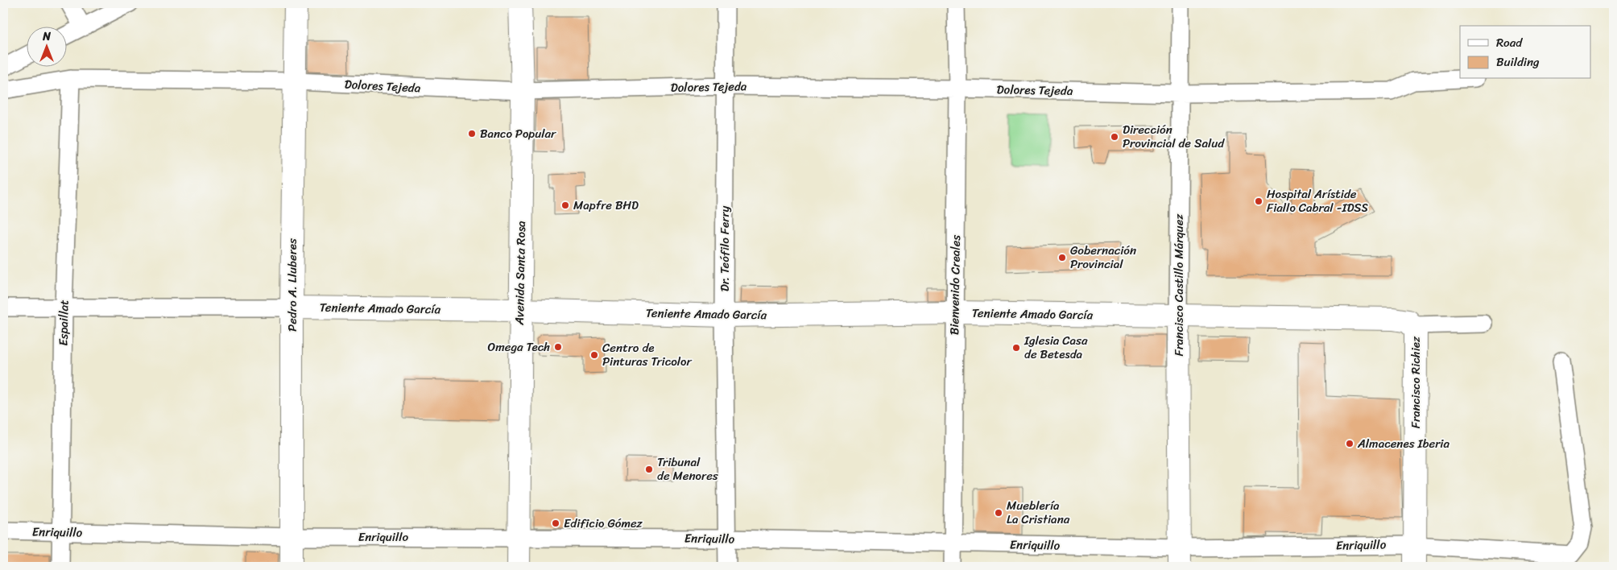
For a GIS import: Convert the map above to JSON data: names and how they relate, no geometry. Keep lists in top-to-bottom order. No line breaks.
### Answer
{"streets":{"main road":["Avenida Santa Rosa","Pedro A. Lluberes","Francisco Castillo Márquez","Teniente Amado García","Francisco Richiez"],"street":["Dolores Tejeda","Dr. Teófilo Ferry","Bienvenido Creales","Espaillat","Enriquillo"]},"crossings":[["Dolores Tejeda","Dr. Teófilo Ferry"],["Dolores Tejeda","Avenida Santa Rosa"],["Dolores Tejeda","Pedro A. Lluberes"],["Dolores Tejeda","Bienvenido Creales"],["Dolores Tejeda","Francisco Castillo Márquez"],["Dolores Tejeda","Espaillat"],["Dr. Teófilo Ferry","Teniente Amado García"],["Dr. Teófilo Ferry","Enriquillo"],["Avenida Santa Rosa","Teniente Amado García"],["Avenida Santa Rosa","Enriquillo"],["Pedro A. Lluberes","Teniente Amado García"],["Pedro A. Lluberes","Enriquillo"],["Bienvenido Creales","Teniente Amado García"],["Bienvenido Creales","Enriquillo"],["Francisco Castillo Márquez","Teniente Amado García"],["Francisco Castillo Márquez","Enriquillo"],["Teniente Amado García","Espaillat"],["Teniente Amado García","Francisco Richiez"],["Espaillat","Enriquillo"],["Francisco Richiez","Enriquillo"]],"places":["Banco Popular","Dirección Provincial de Salud","Hospital Arístide Fiallo Cabral -IDSS","Mapfre BHD","Gobernación Provincial","Omega Tech","Iglesia Casa de Betesda","Centro de Pinturas Tricolor","Almacenes Iberia","Tribunal de Menores","Mueblería La Cristiana","Edificio Gómez"],"legend":["Road","Building"],"north":"top"}
